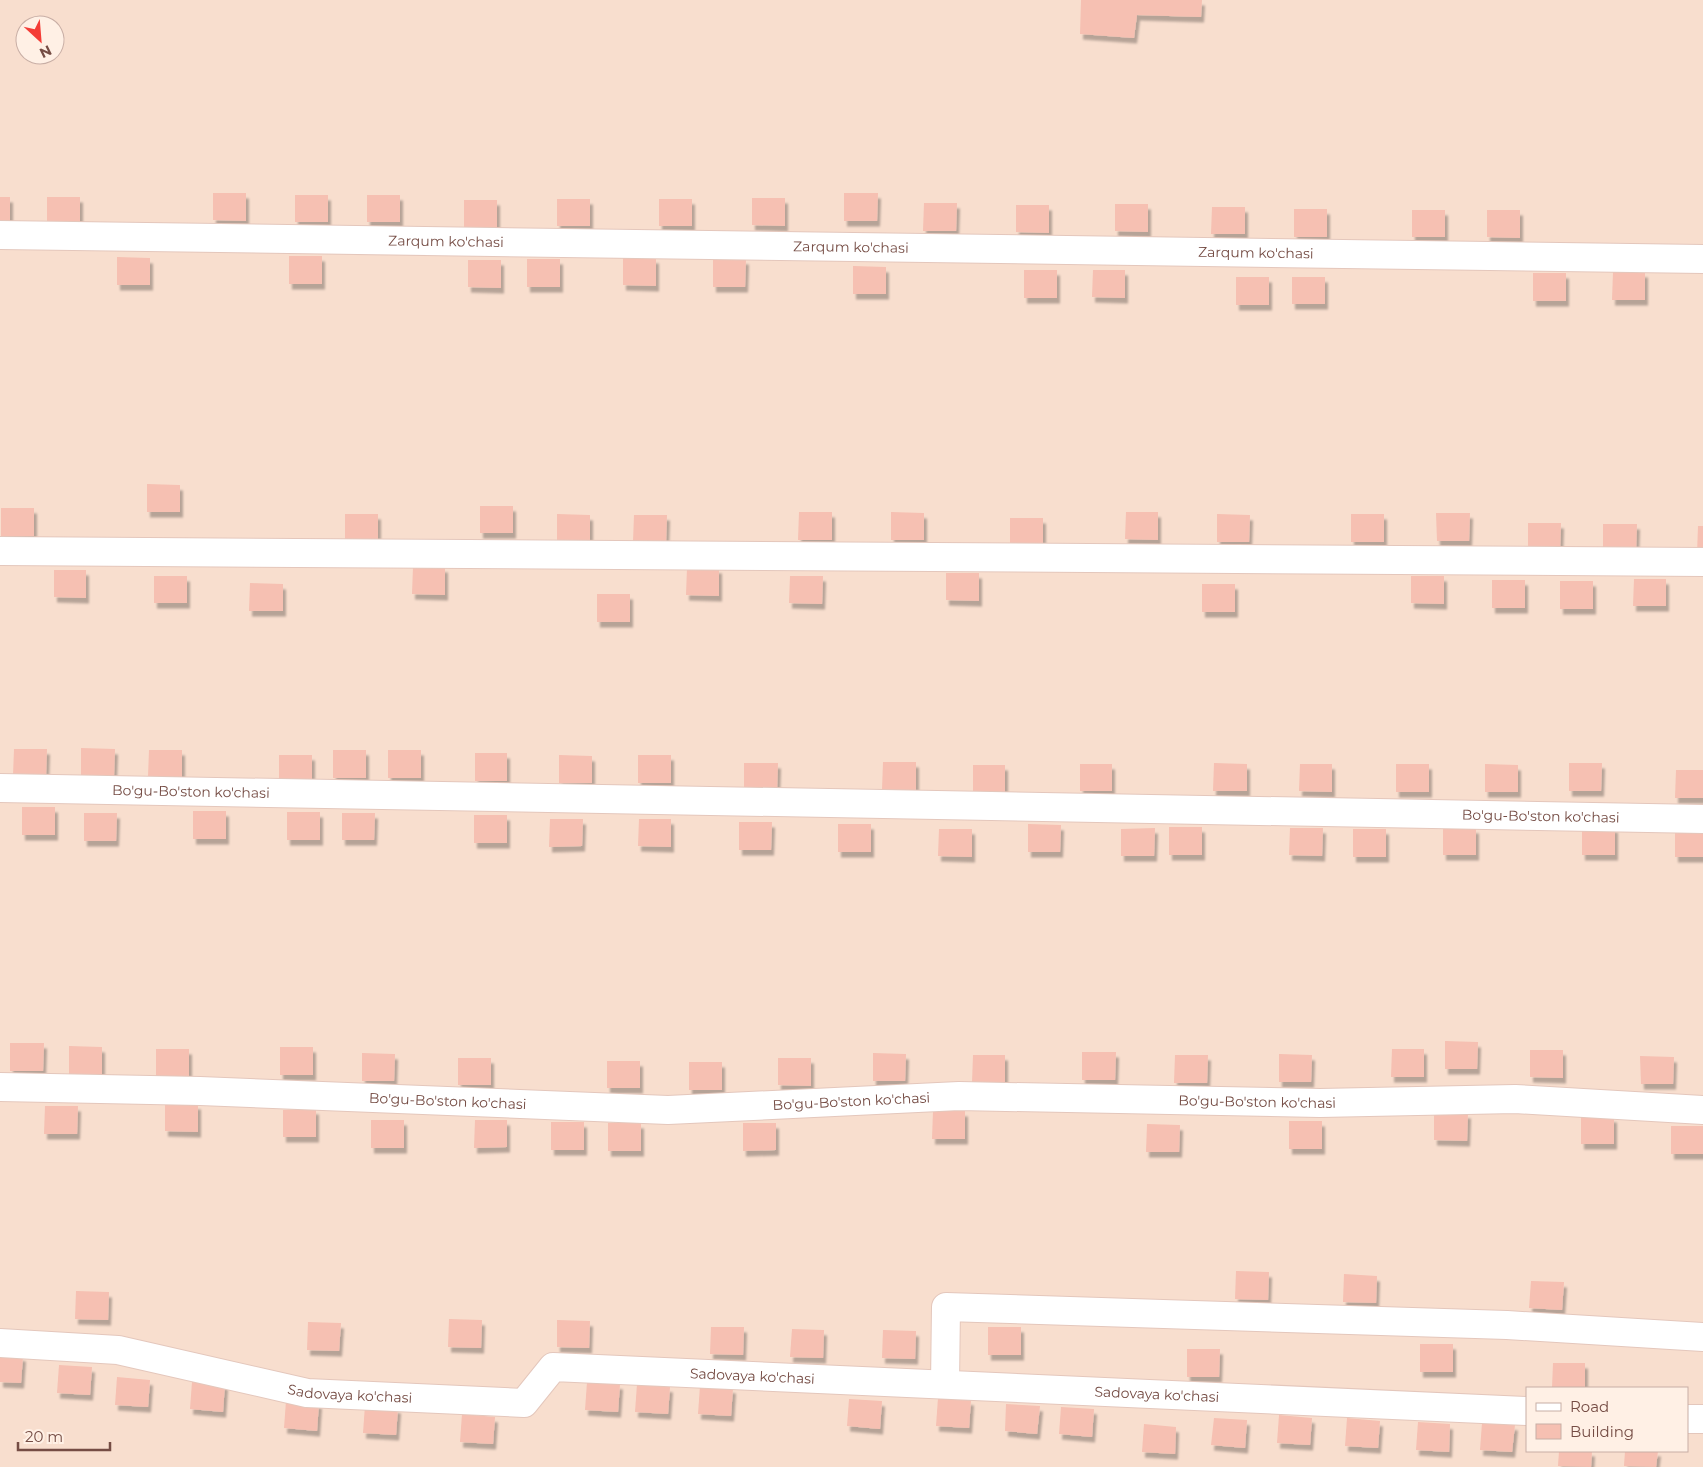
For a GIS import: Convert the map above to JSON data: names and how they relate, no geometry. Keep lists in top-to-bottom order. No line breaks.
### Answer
{"streets":{"street":["Zarqum ko'chasi","Bo'gu-Bo'ston ko'chasi","Sadovaya ko'chasi"]},"legend":["Road","Building"],"scale_bar":"20 m","north":"bottom right"}
